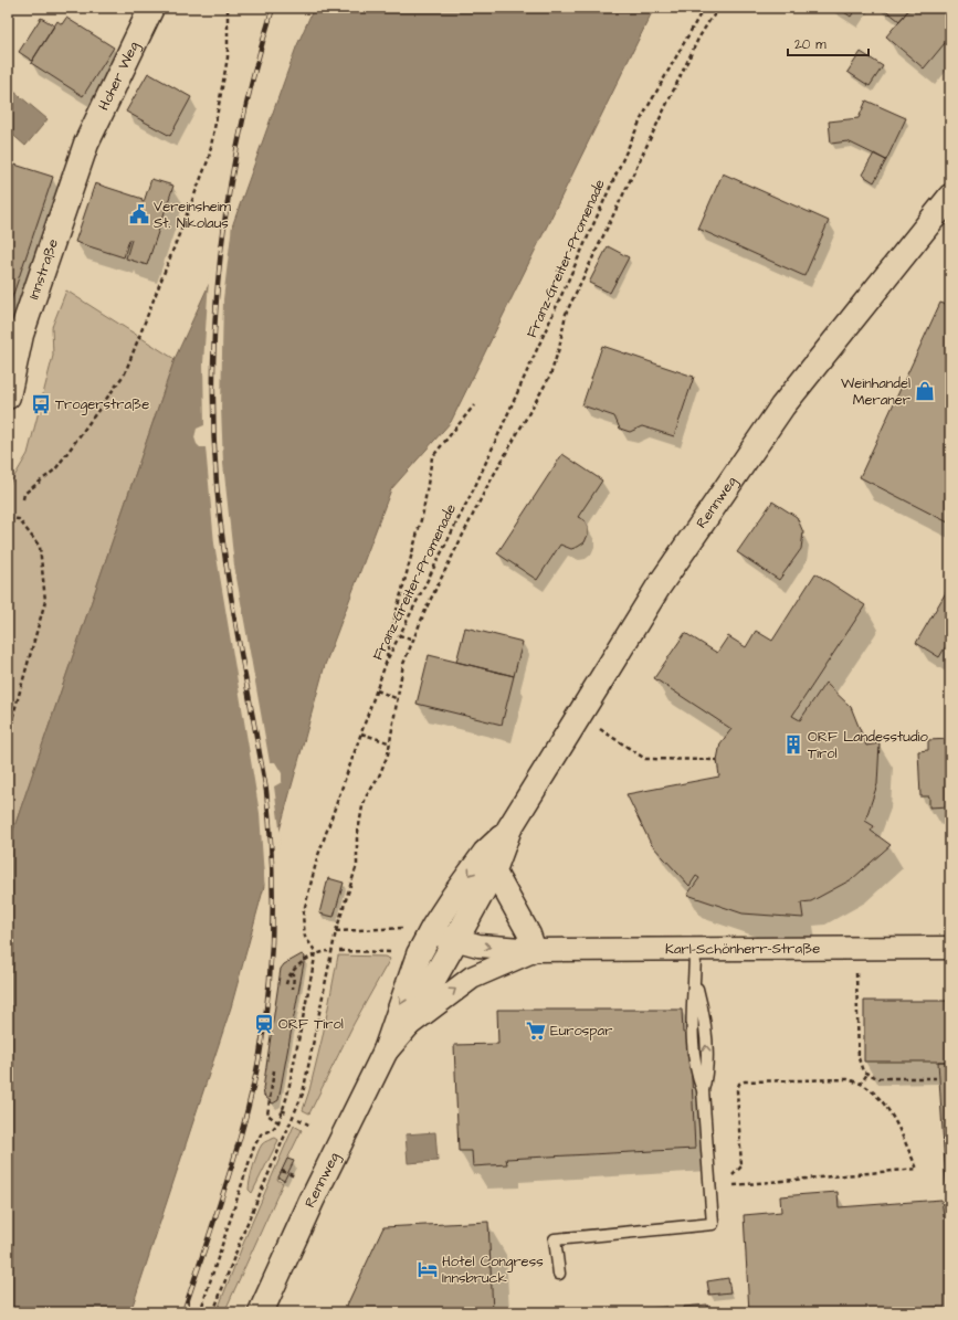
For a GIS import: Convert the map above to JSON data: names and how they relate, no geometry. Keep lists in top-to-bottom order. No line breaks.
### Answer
{"streets":{"main road":["Hoher Weg","Innstraße","Rennweg"],"street":["Karl-Schönherr-Straße"],"path":["Franz-Greiter-Promenade"]},"crossings":[["Hoher Weg","Innstraße"],["Rennweg","Karl-Schönherr-Straße"]],"places":{"public building":["Vereinsheim St. Nikolaus"],"shop":["Weinhandel Meraner"],"bus stop":["Trogerstraße"],"building":["ORF Landesstudio Tirol"],"station":["ORF Tirol"],"supermarket":["Eurospar"],"hotel":["Hotel Congress Innsbruck"]},"scale_bar":"20 m"}
